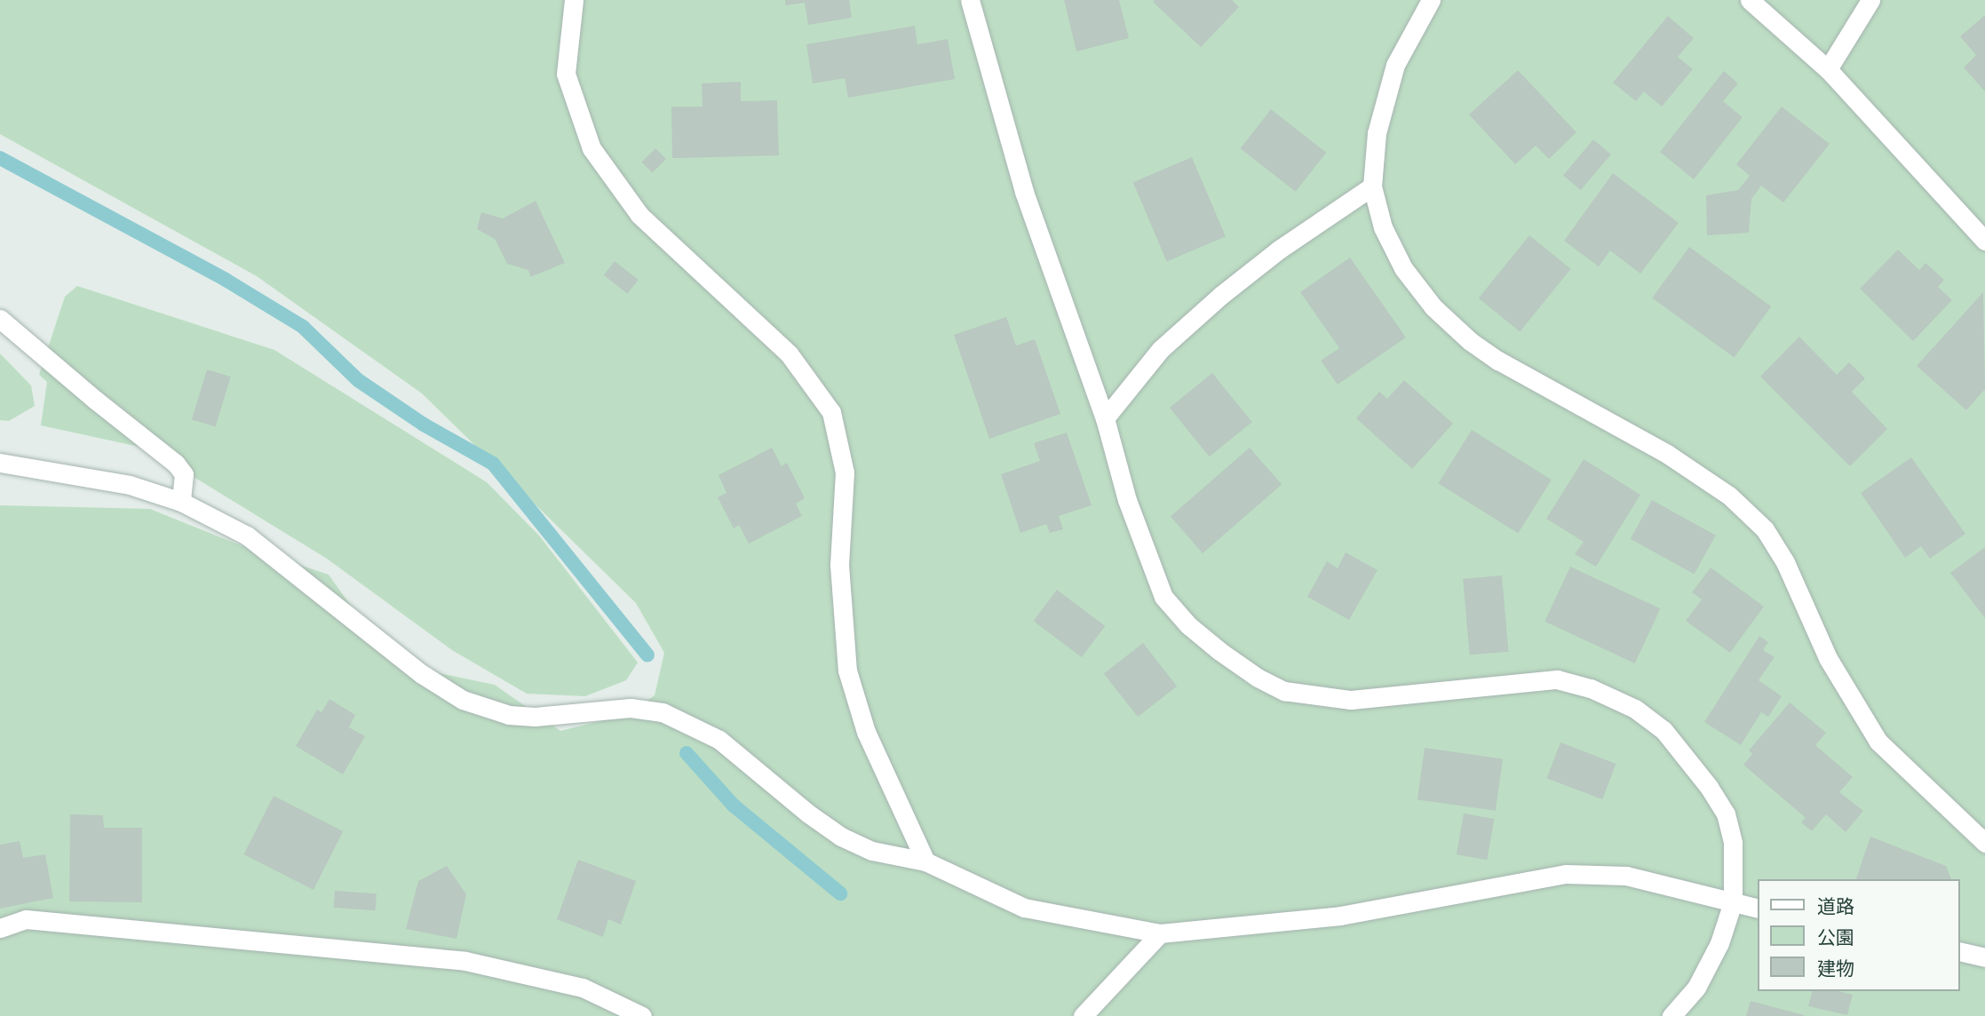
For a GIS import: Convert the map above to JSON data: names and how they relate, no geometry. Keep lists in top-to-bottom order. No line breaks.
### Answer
{"legend":["道路","公園","建物"]}
